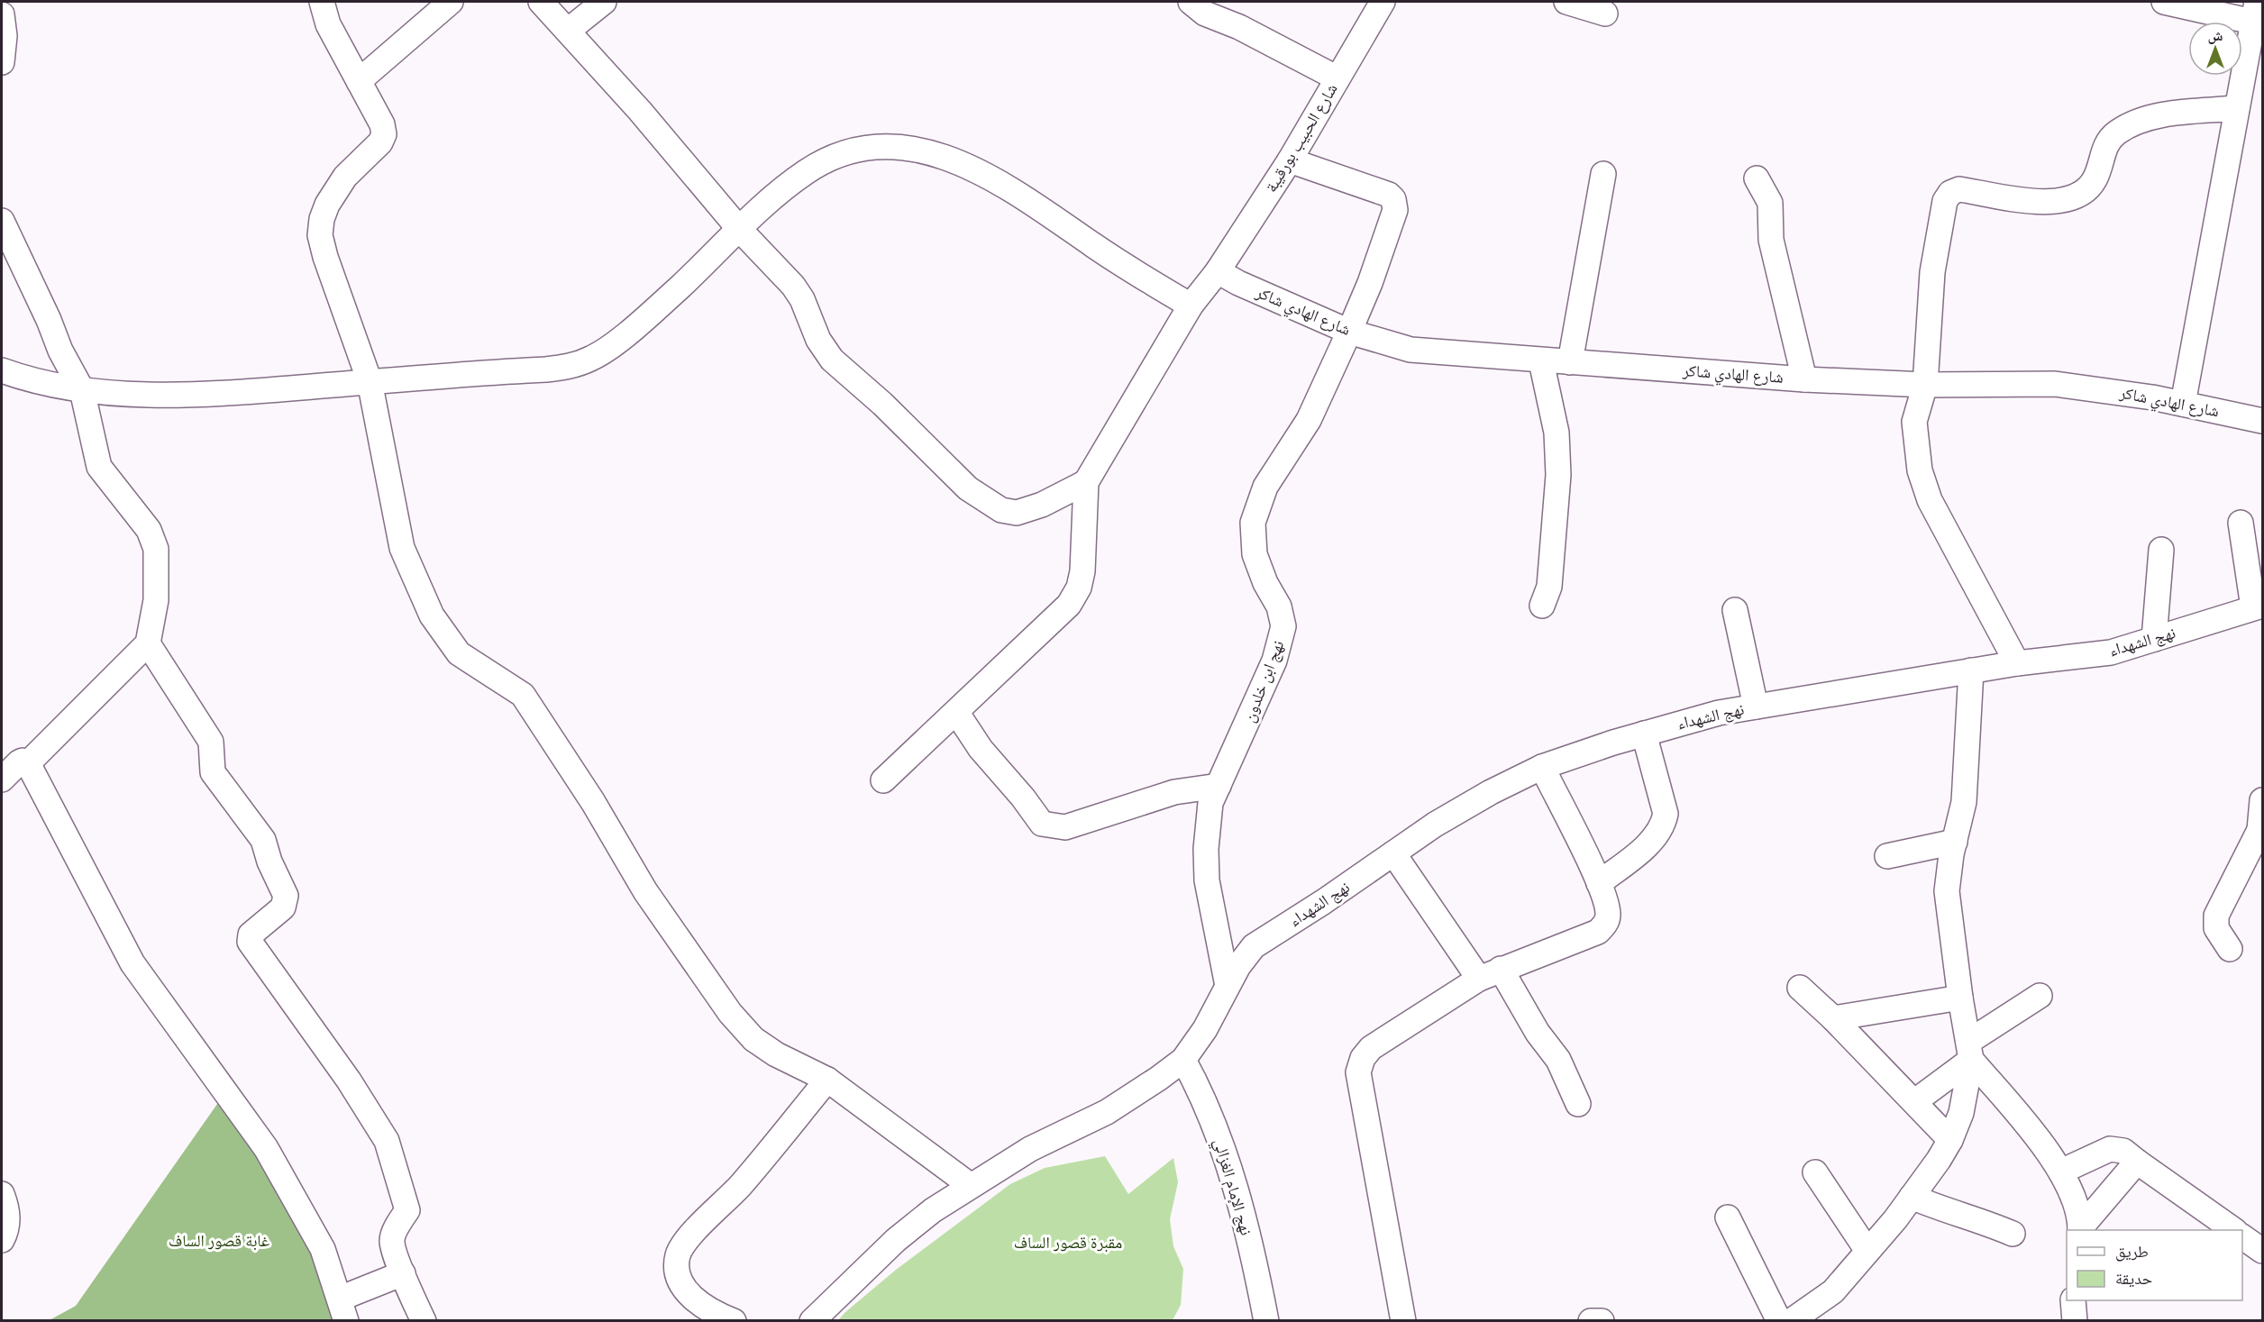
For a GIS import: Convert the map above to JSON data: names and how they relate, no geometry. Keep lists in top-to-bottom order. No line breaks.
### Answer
{"streets":{"street":["شارع الحبيب بورقيبة","شارع الهادي شاكر","نهج الشهداء","نهج ابن خلدون","نهج الإمام الغزالي"]},"crossings":[["شارع الحبيب بورقيبة","شارع الهادي شاكر"],["شارع الحبيب بورقيبة","نهج ابن خلدون"],["شارع الهادي شاكر","نهج ابن خلدون"],["نهج الشهداء","نهج ابن خلدون"],["نهج الشهداء","نهج الإمام الغزالي"]],"parks":["غابة قصور الساف","مقبرة قصور الساف"],"legend":["طريق","حديقة"],"north":"top"}
